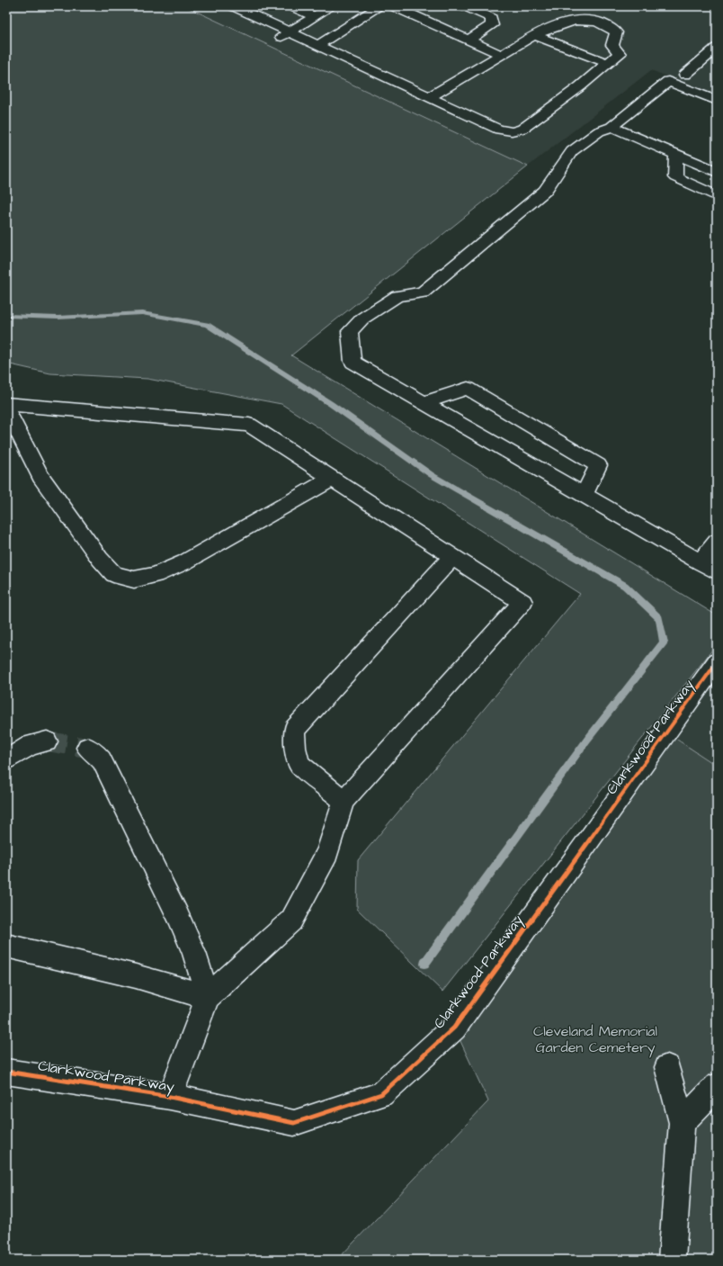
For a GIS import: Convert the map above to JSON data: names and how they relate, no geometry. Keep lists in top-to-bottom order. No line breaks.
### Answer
{"streets":{"street":["Clarkwood Parkway"]},"parks":["Cleveland Memorial Garden Cemetery"]}
